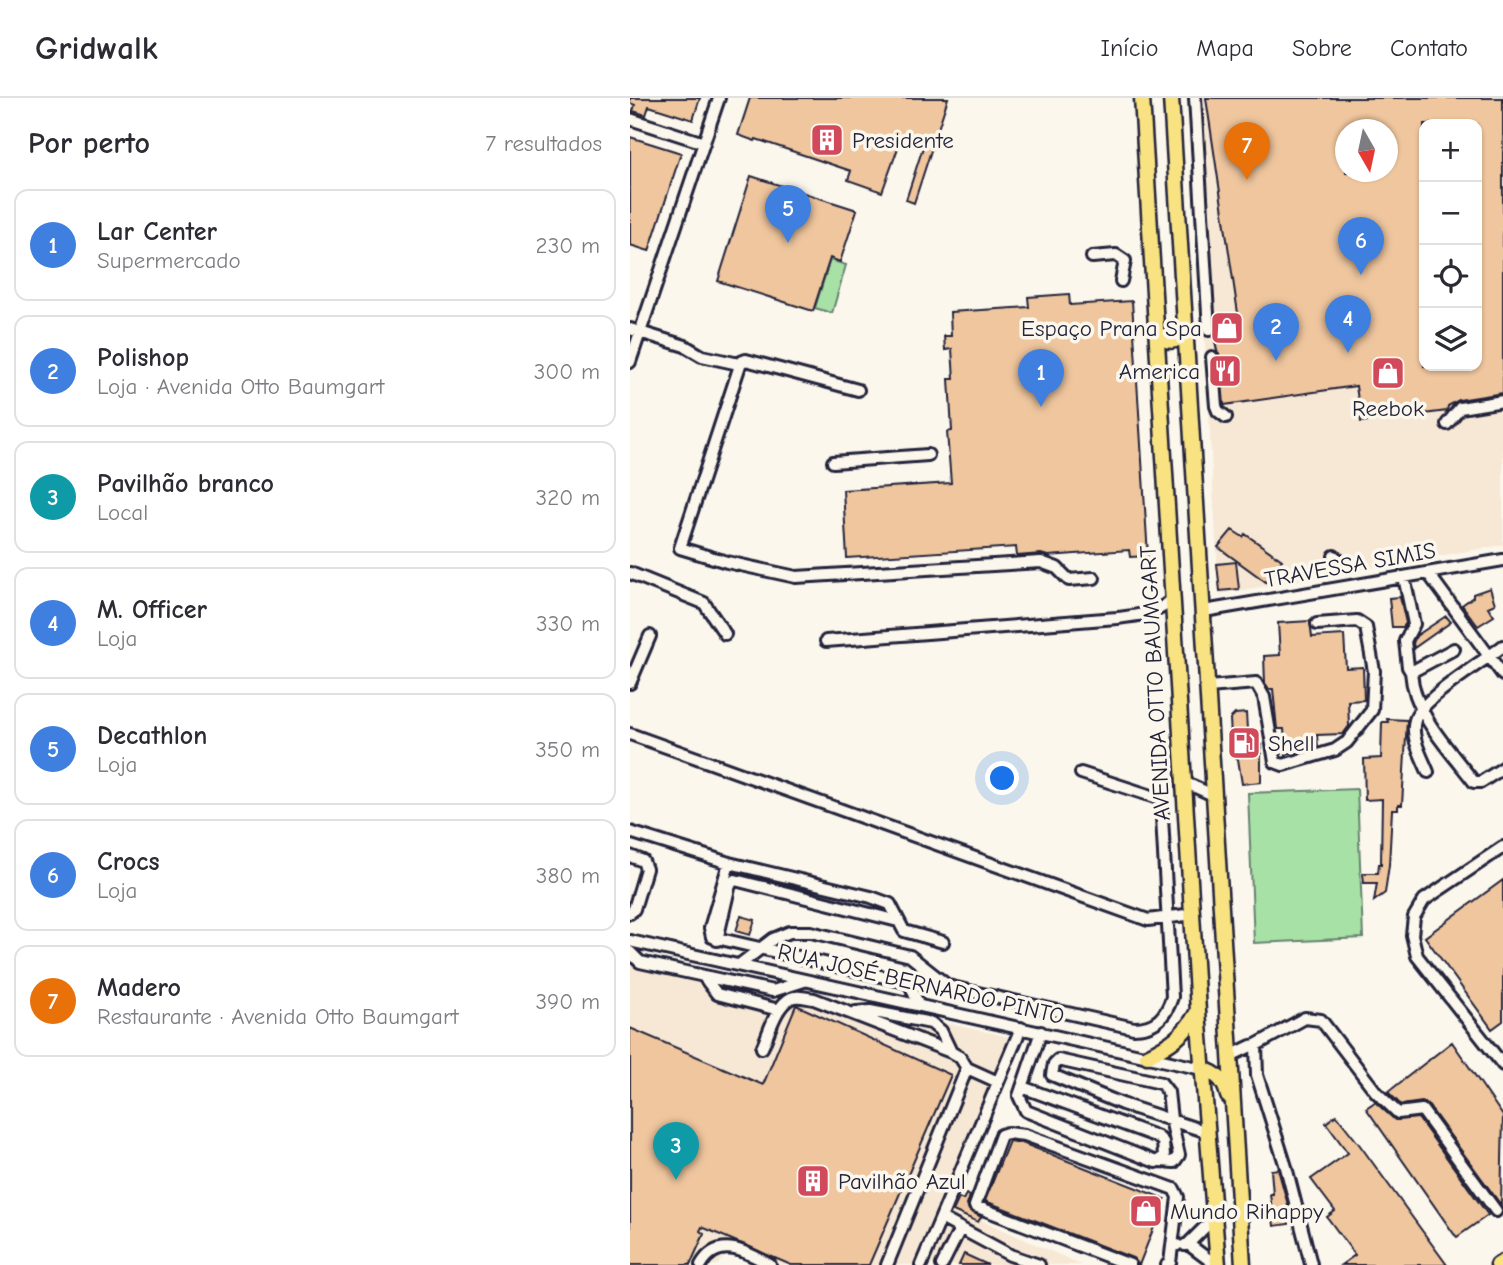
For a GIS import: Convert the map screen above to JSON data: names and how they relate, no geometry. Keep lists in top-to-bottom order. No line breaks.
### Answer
{"streets":{"main road":["AVENIDA OTTO BAUMGART"],"street":["TRAVESSA SIMIS","RUA JOSÉ BERNARDO PINTO"]},"crossings":[["AVENIDA OTTO BAUMGART","RUA JOSÉ BERNARDO PINTO"]],"places":{"building":["Presidente","Pavilhão Azul"],"shop":["Espaço Prana Spa","Reebok","Mundo Rihappy"],"restaurant":["America"],"fuel station":["Shell"]},"north":"bottom","page":{"header":"Gridwalk","nav":["Início","Mapa","Sobre","Contato"],"heading":["Por perto","7 resultados"],"map_buttons":["+","−"],"pins":["7","5","6","4","2","1","3"],"list":[{"mark":"1","name":"Lar Center","note":"Supermercado","value":"230 m"},{"mark":"2","name":"Polishop","note":"Loja · Avenida Otto Baumgart","value":"300 m"},{"mark":"3","name":"Pavilhão branco","note":"Local","value":"320 m"},{"mark":"4","name":"M. Officer","note":"Loja","value":"330 m"},{"mark":"5","name":"Decathlon","note":"Loja","value":"350 m"},{"mark":"6","name":"Crocs","note":"Loja","value":"380 m"},{"mark":"7","name":"Madero","note":"Restaurante · Avenida Otto Baumgart","value":"390 m"}]}}
